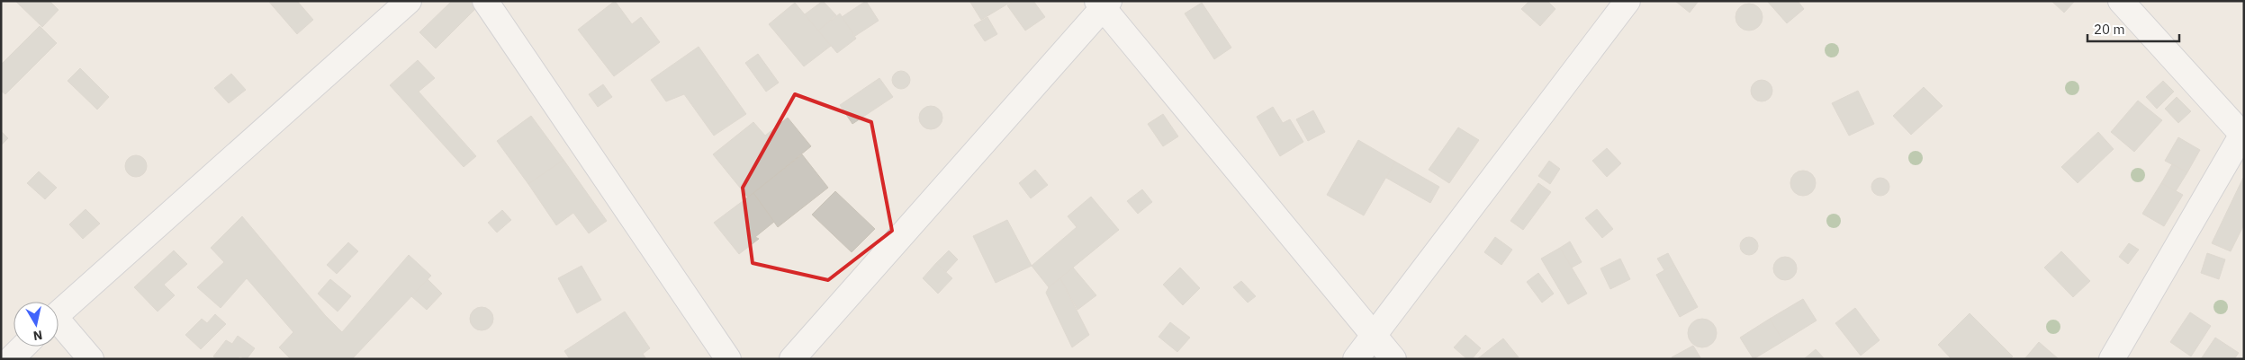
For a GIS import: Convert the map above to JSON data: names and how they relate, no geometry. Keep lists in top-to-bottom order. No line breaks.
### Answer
{"scale_bar":"20 m","north":"bottom"}
